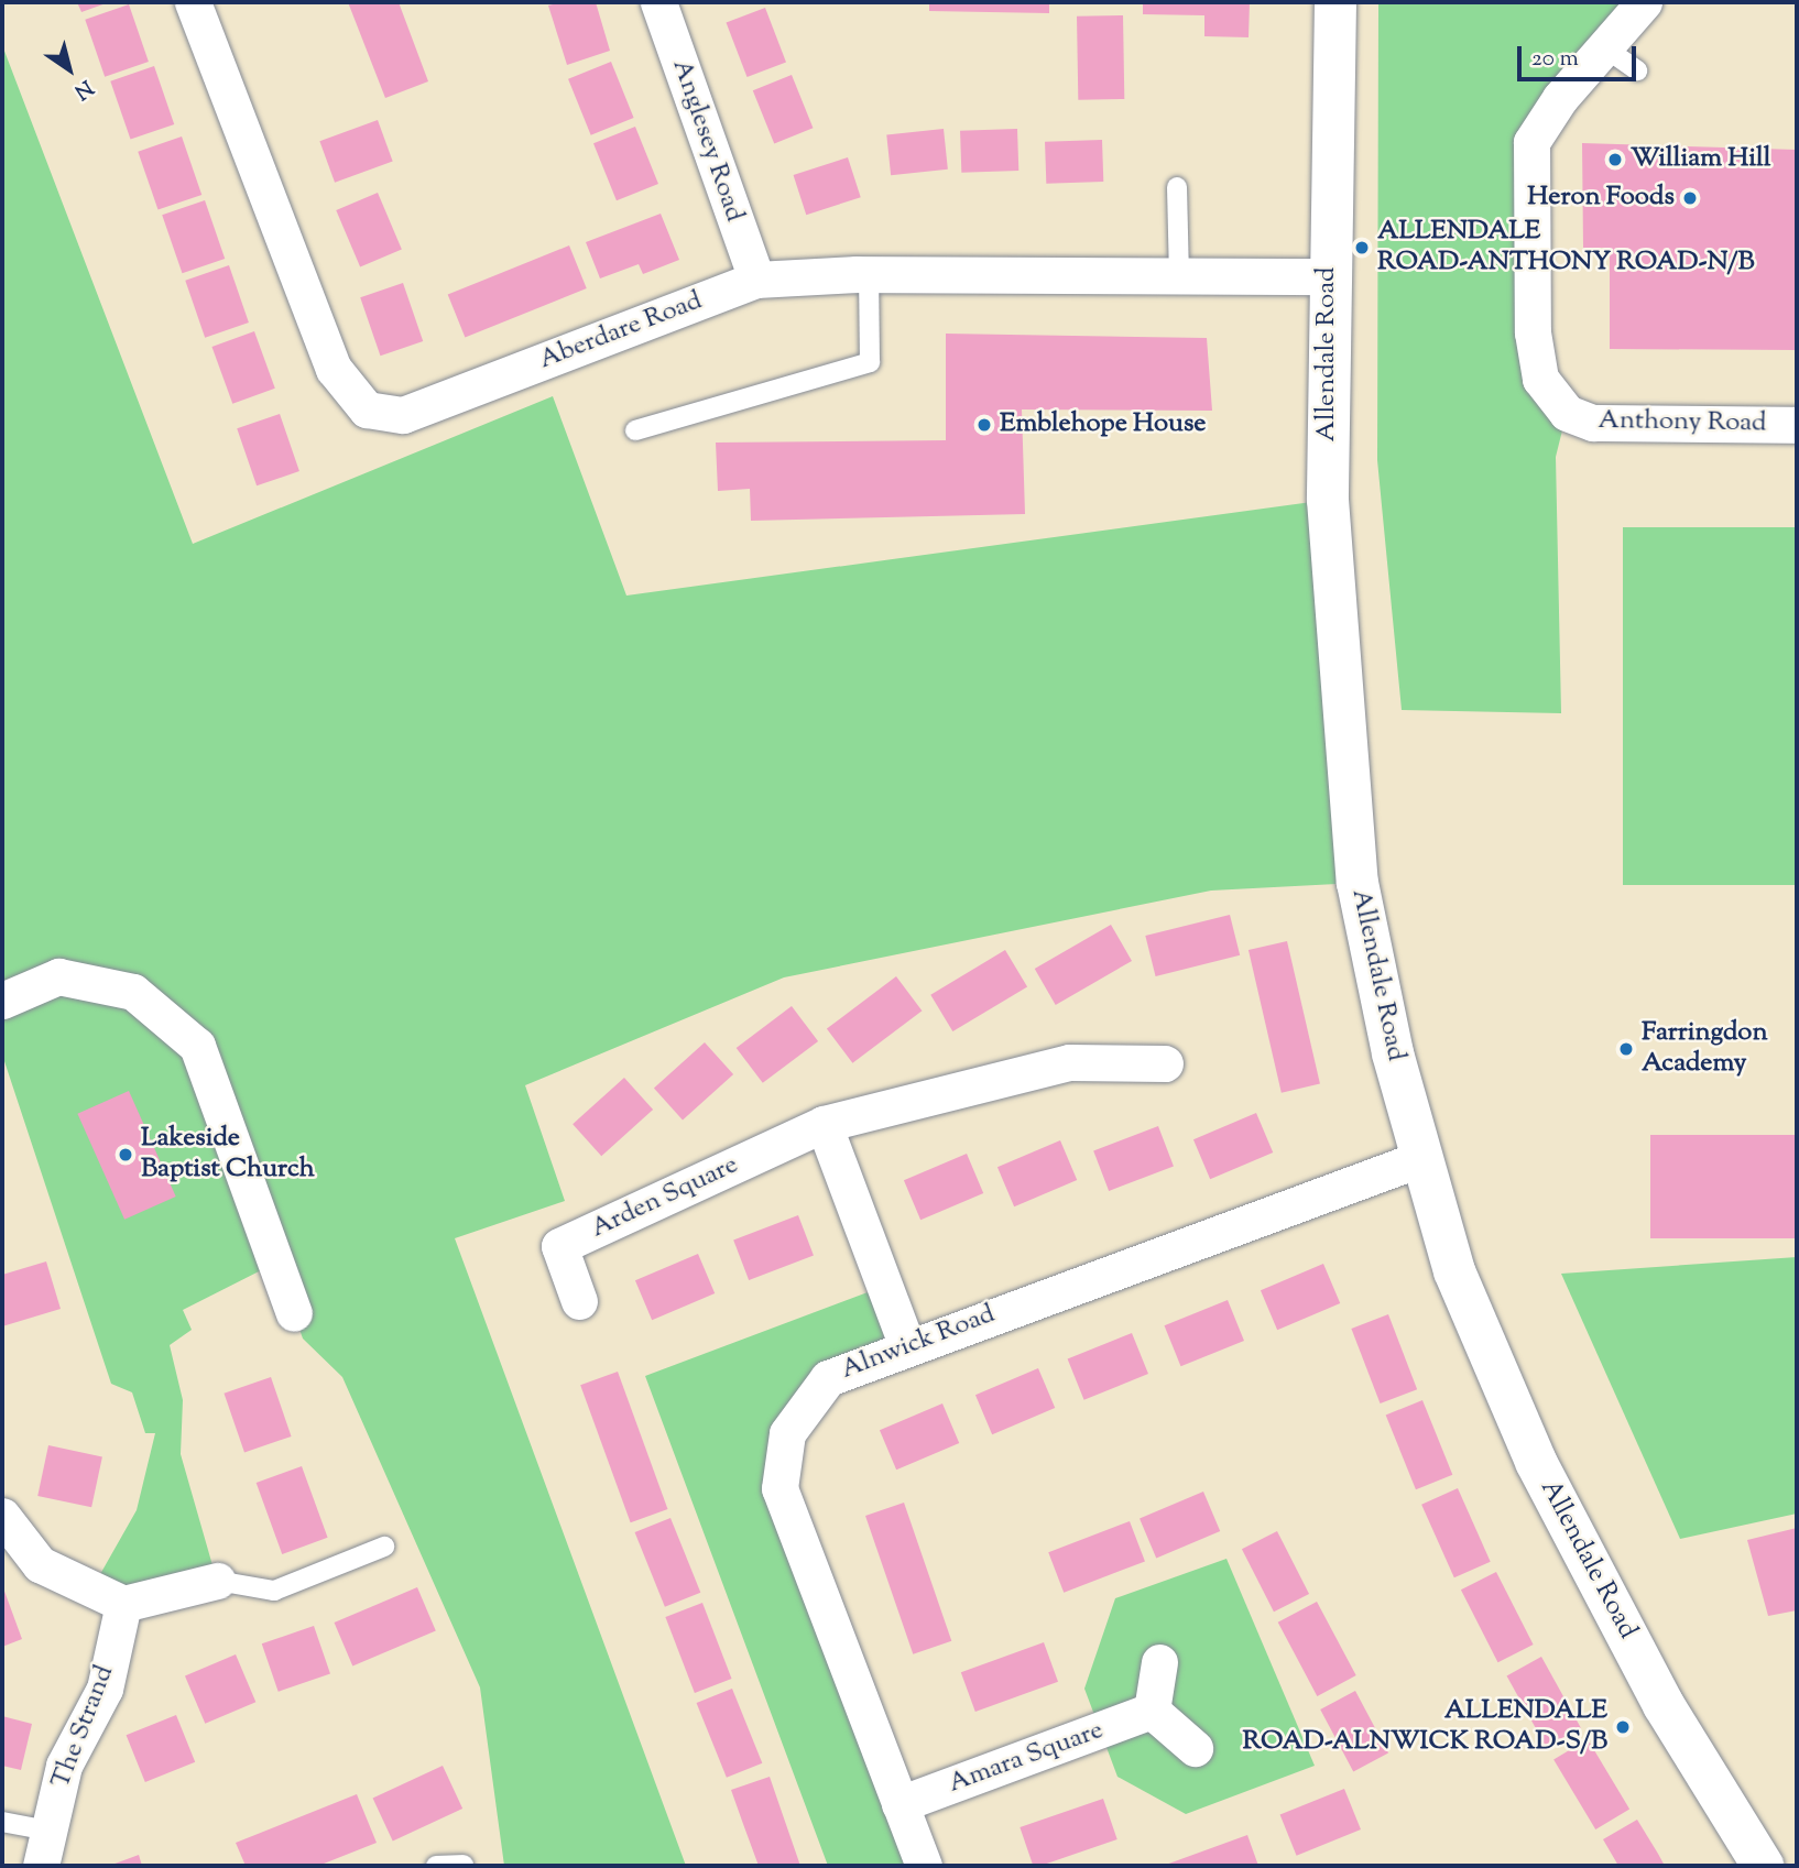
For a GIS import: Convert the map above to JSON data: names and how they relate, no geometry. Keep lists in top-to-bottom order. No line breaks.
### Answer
{"streets":{"street":["Anglesey Road","Aberdare Road","Allendale Road","Anthony Road","Arden Square","Alnwick Road","The Strand","Amara Square"]},"crossings":[["Anglesey Road","Aberdare Road"],["Aberdare Road","Allendale Road"],["Allendale Road","Alnwick Road"],["Alnwick Road","Amara Square"]],"places":["William Hill","Heron Foods","ALLENDALE ROAD-ANTHONY ROAD-N/B","Emblehope House","Farringdon Academy","Lakeside Baptist Church","ALLENDALE ROAD-ALNWICK ROAD-S/B"],"scale_bar":"20 m","north":"bottom right"}
